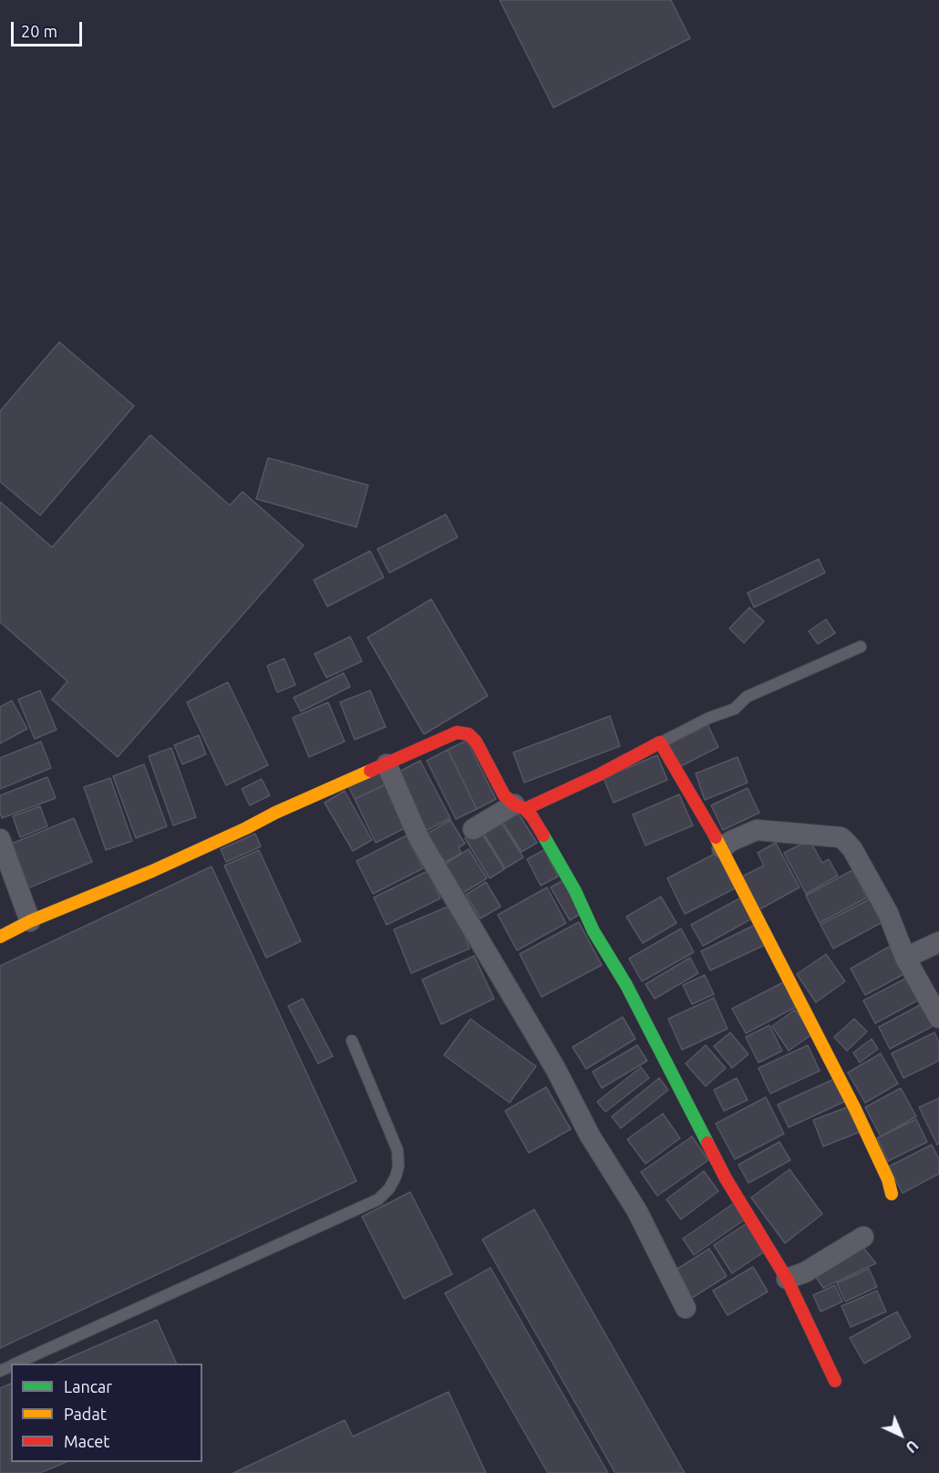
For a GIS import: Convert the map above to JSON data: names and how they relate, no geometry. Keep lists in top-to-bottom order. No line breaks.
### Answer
{"legend":["Lancar","Padat","Macet"],"scale_bar":"20 m","north":"bottom right"}
